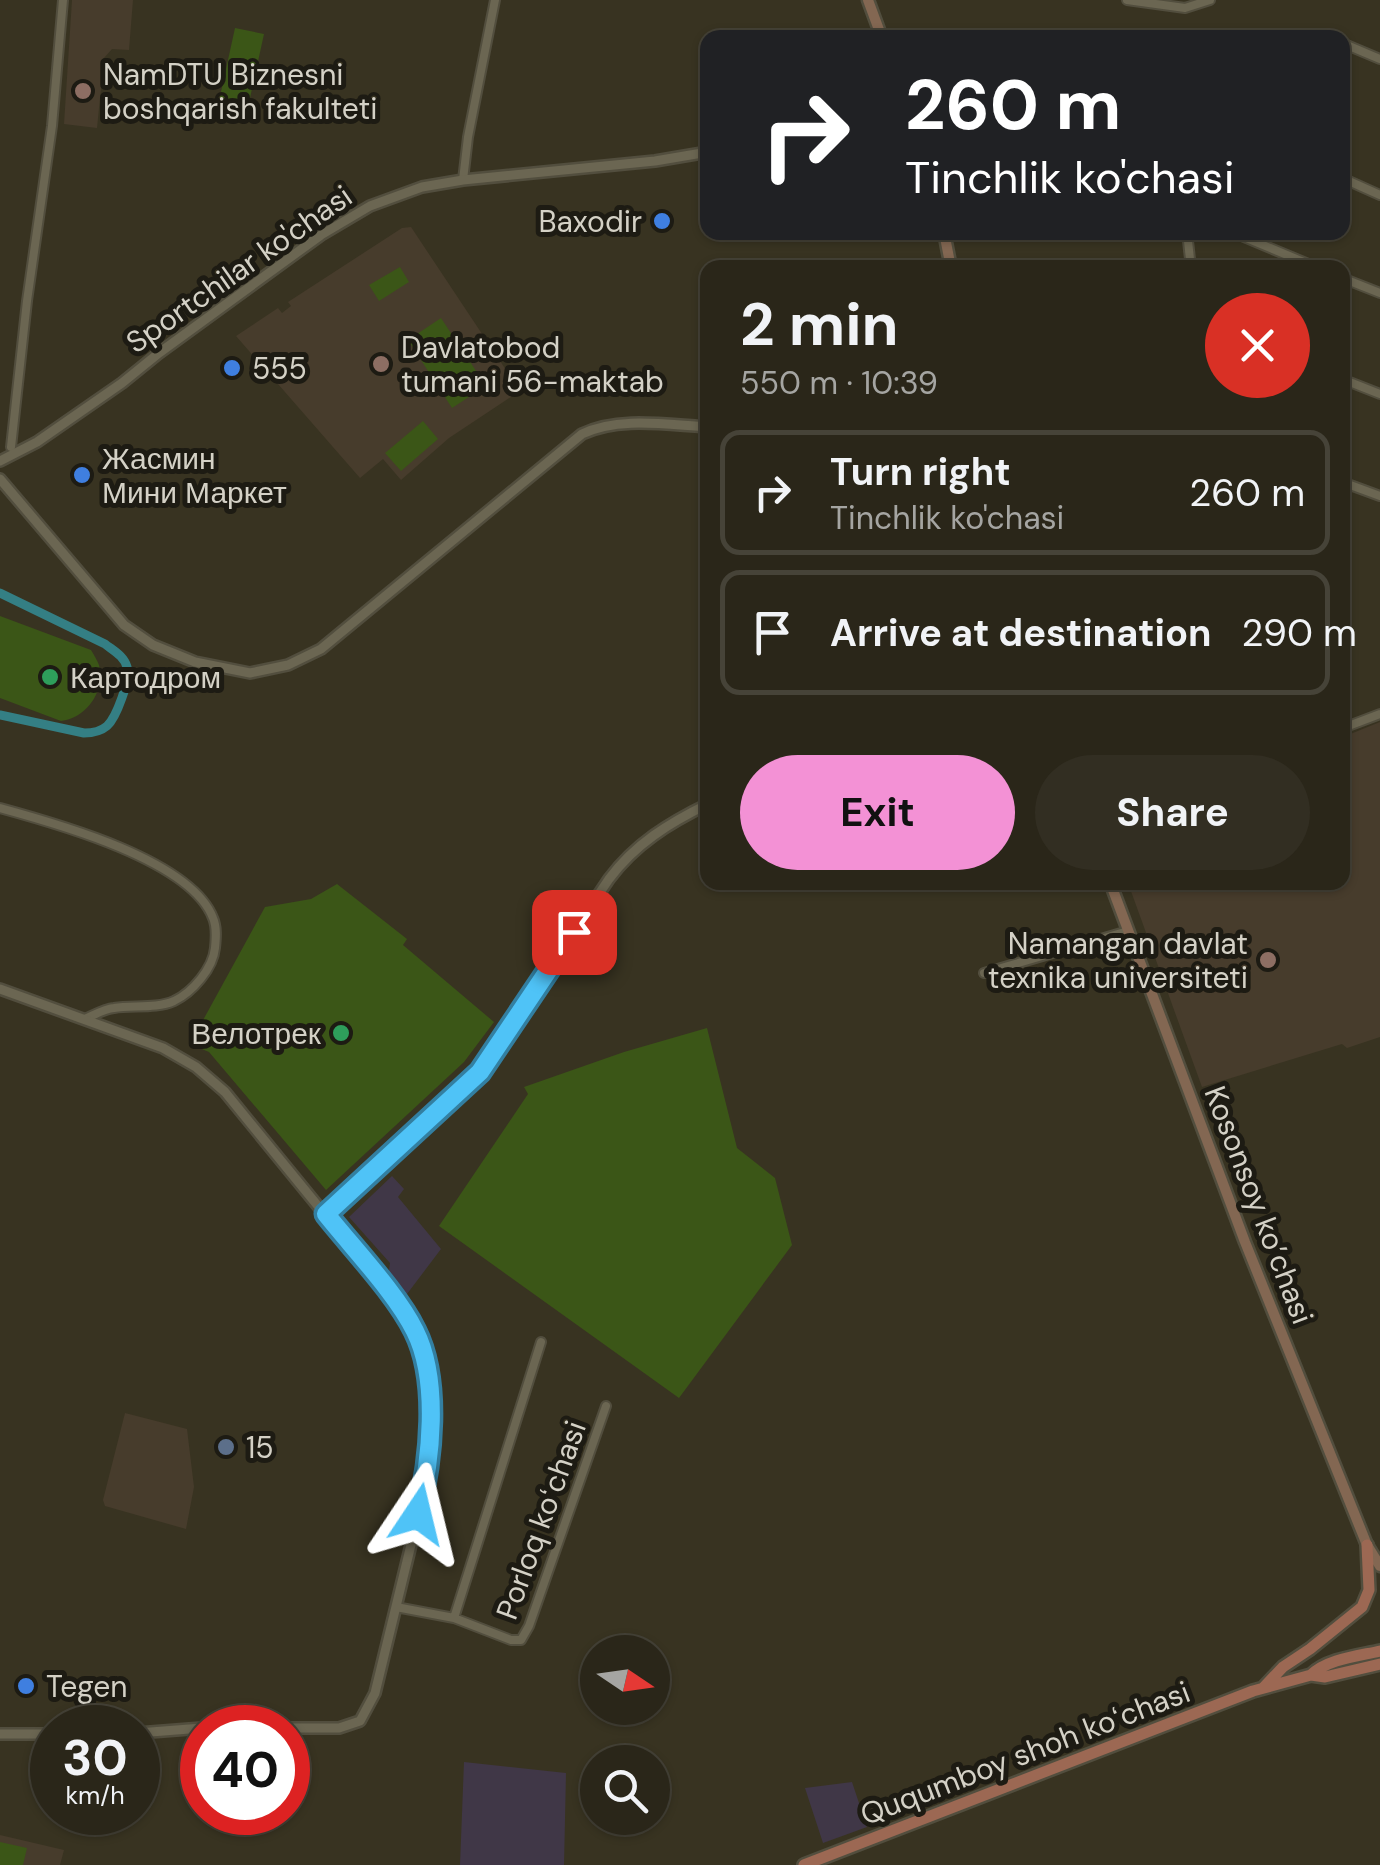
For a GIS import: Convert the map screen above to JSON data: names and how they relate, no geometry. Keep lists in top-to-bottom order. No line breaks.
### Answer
{"streets":{"main road":["Kosonsoy ko’chasi","Ququmboy shoh koʻchasi"],"street":["Sportchilar ko'chasi","Porloq koʻchasi"]},"places":["NamDTU Biznesni boshqarish fakulteti","Baxodir","Davlatobod tumani 56-maktab","555","Жасмин Мини Маркет","Картодром","Namangan davlat texnika universiteti","Велотрек","15","Tegen"],"north":"right","page":{"turn":["260 m","Tinchlik ko'chasi"],"heading":["2 min","550 m · 10:39"],"list":[{"name":"Turn right","note":"Tinchlik ko'chasi","value":"260 m"},{"name":"Arrive at destination","value":"290 m"}],"buttons":["Exit","Share"],"speed":"30 km/h","limit":"40"}}
